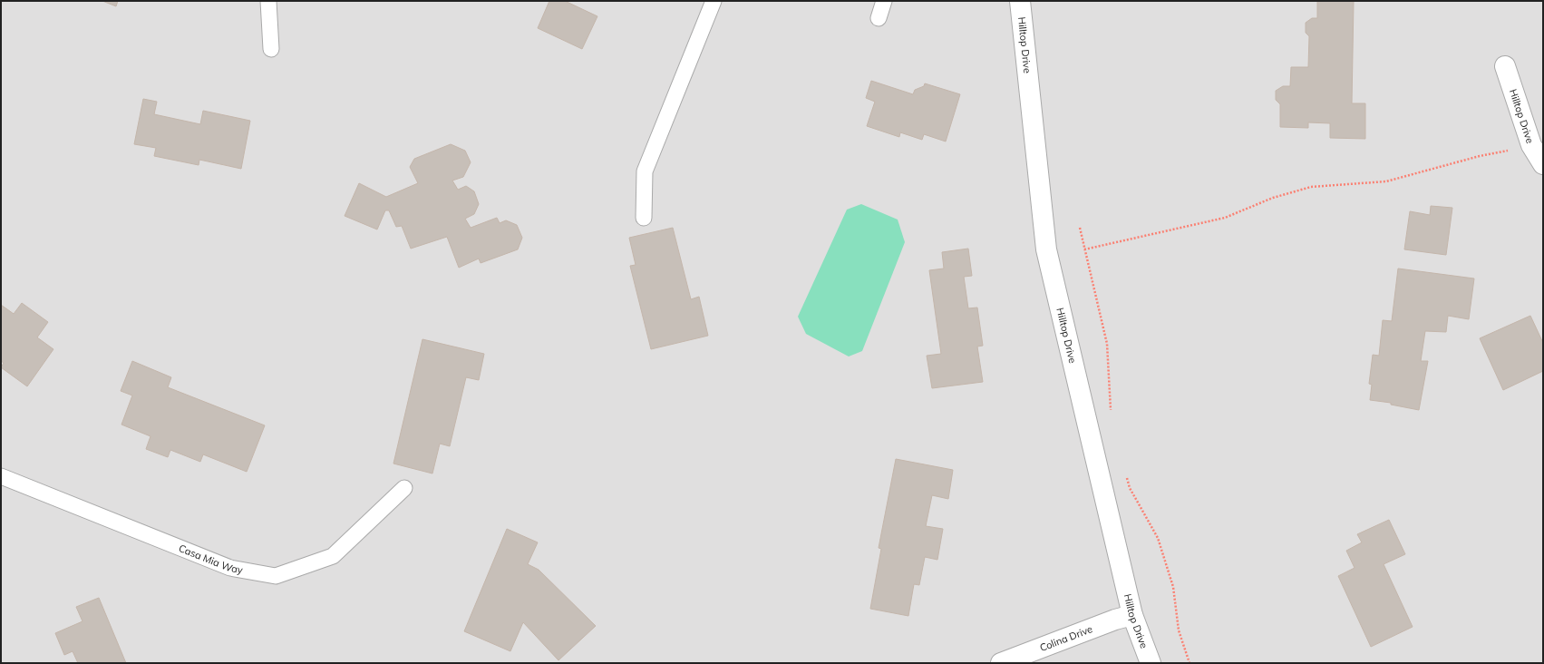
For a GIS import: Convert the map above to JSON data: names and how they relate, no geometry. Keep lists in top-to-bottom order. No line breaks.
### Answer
{"streets":{"street":["Hilltop Drive","Colina Drive"],"lane":["Casa Mia Way"]},"crossings":[["Hilltop Drive","Colina Drive"]]}
